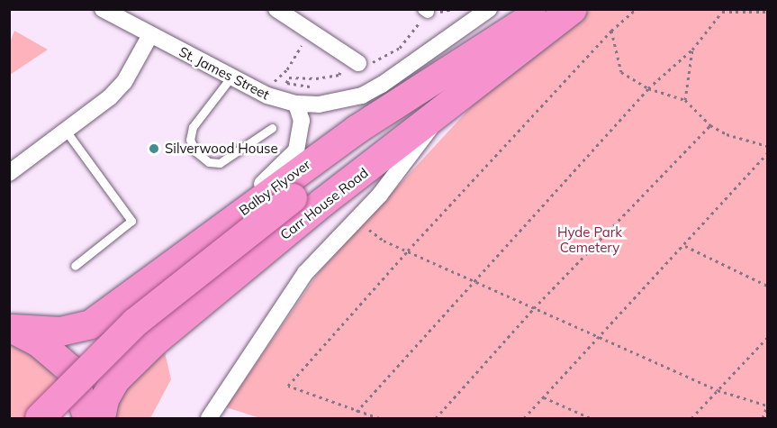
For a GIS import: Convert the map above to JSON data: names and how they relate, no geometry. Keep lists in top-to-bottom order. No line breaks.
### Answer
{"streets":{"highway":["Balby Flyover","Carr House Road"],"street":["St. James Street"]},"crossings":[["Balby Flyover","Carr House Road"]],"parks":["Hyde Park Cemetery"],"places":["Silverwood House"]}
